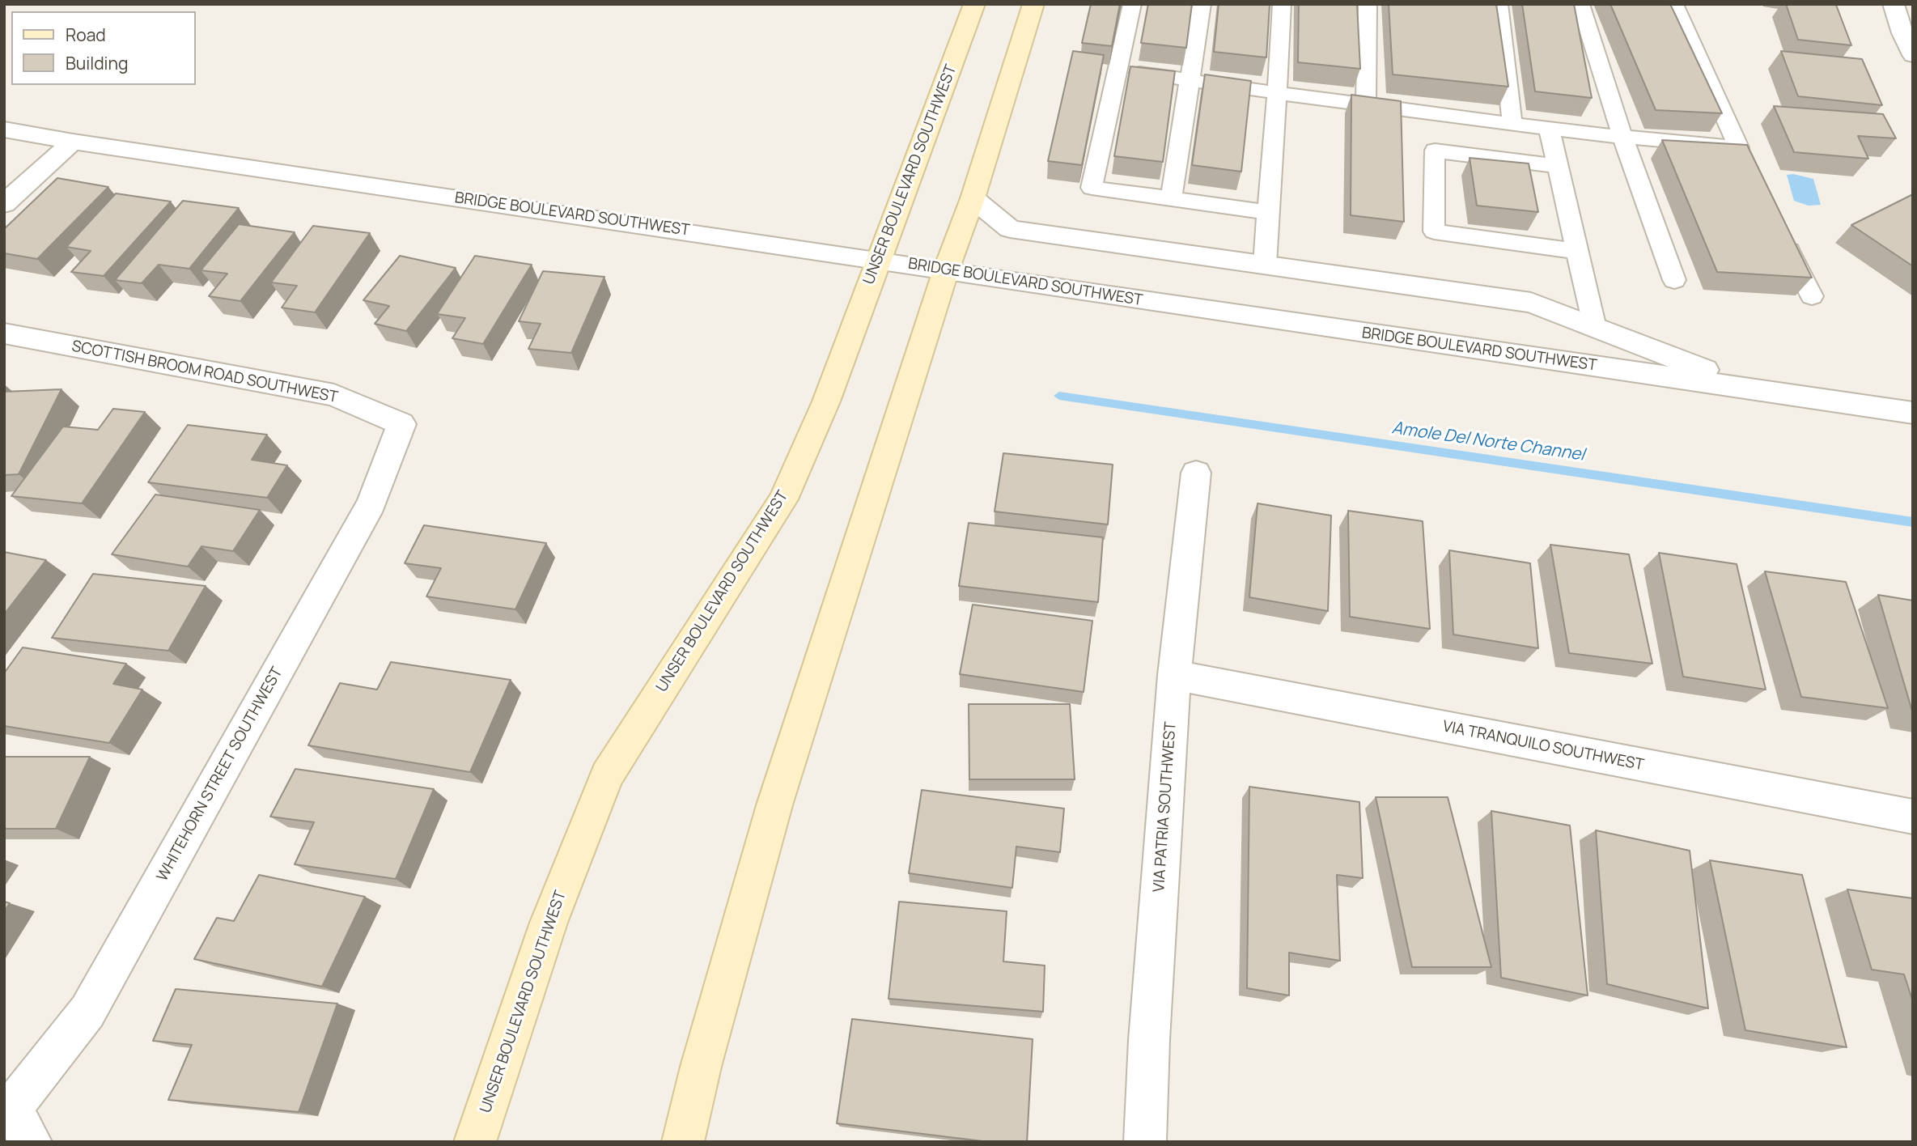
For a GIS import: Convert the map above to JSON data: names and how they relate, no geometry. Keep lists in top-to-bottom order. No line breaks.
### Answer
{"streets":{"main road":["UNSER BOULEVARD SOUTHWEST"],"street":["BRIDGE BOULEVARD SOUTHWEST","SCOTTISH BROOM ROAD SOUTHWEST","VIA TRANQUILO SOUTHWEST","WHITEHORN STREET SOUTHWEST","VIA PATRIA SOUTHWEST"]},"crossings":[["UNSER BOULEVARD SOUTHWEST","BRIDGE BOULEVARD SOUTHWEST"],["SCOTTISH BROOM ROAD SOUTHWEST","WHITEHORN STREET SOUTHWEST"],["VIA TRANQUILO SOUTHWEST","VIA PATRIA SOUTHWEST"]],"water":["Amole Del Norte Channel"],"legend":["Road","Building"]}
